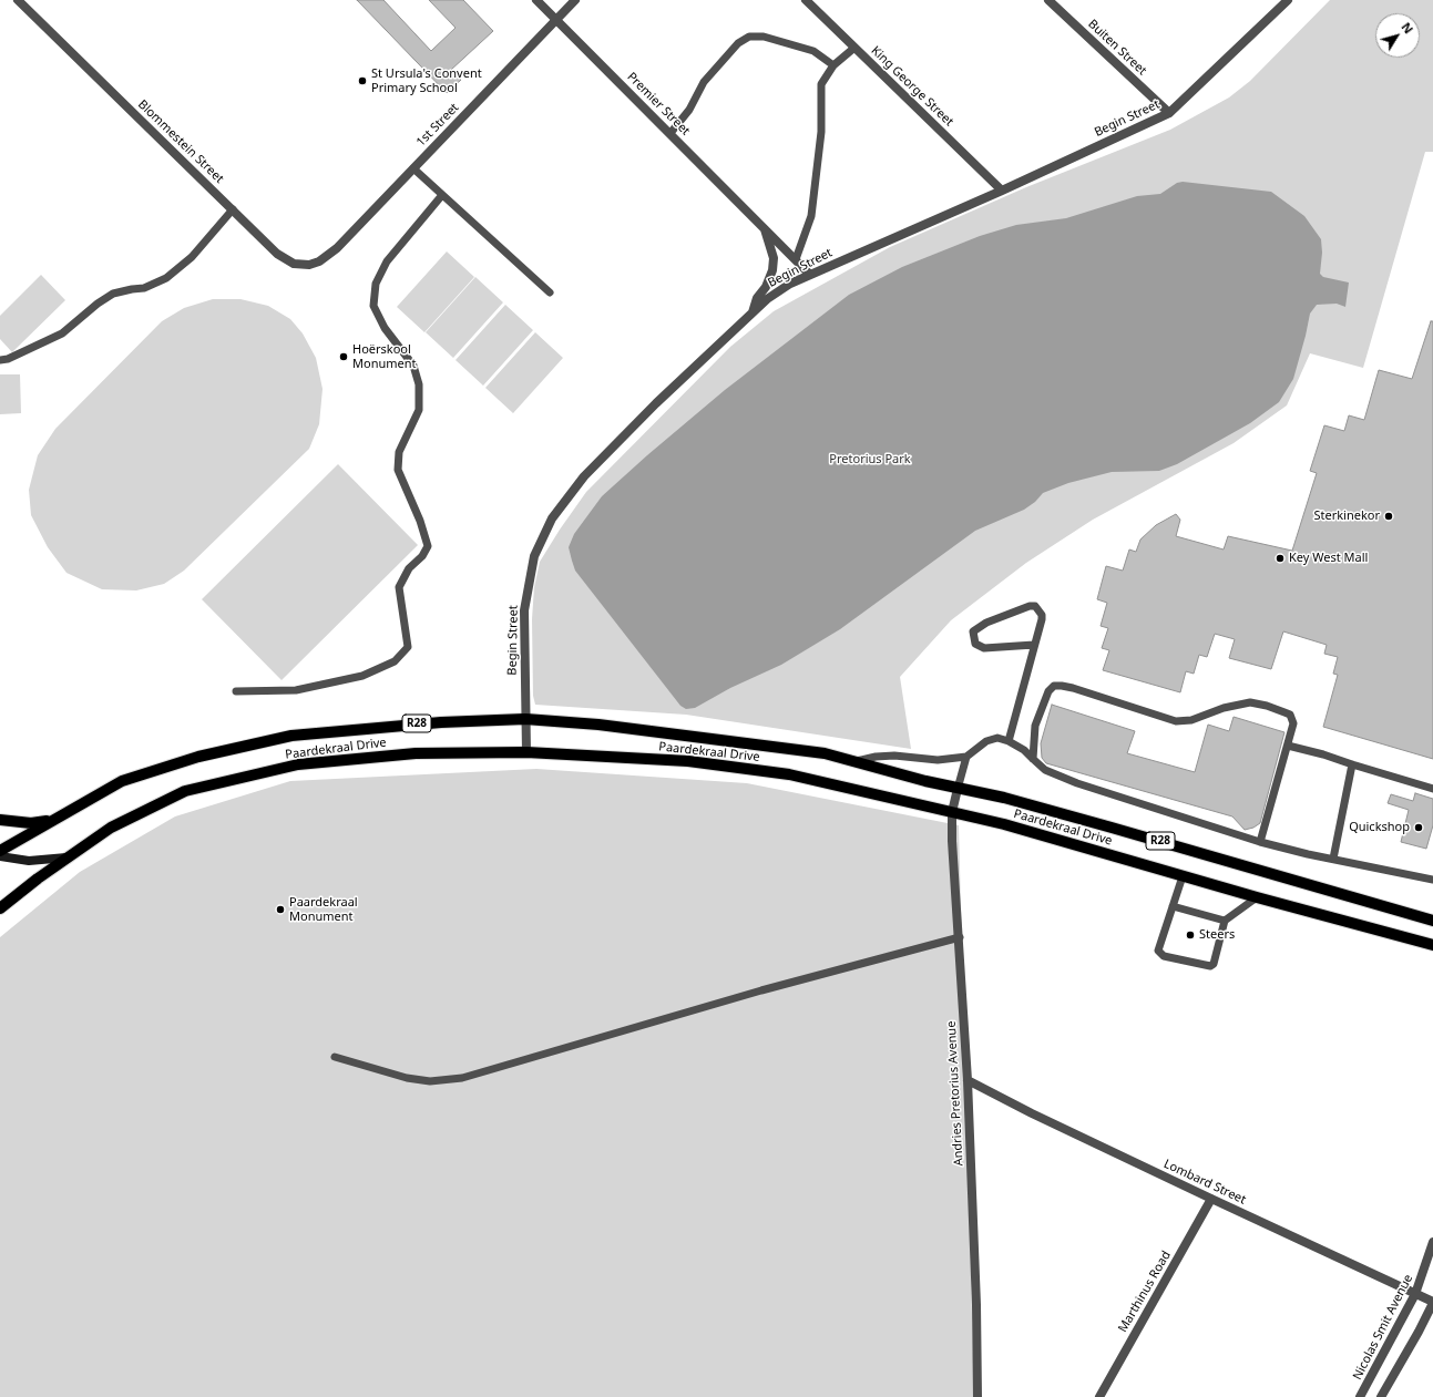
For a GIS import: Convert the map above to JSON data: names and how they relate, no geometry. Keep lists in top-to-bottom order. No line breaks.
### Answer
{"streets":{"main road":["R28","Paardekraal Drive"],"street":["Buiten Street","King George Street","Premier Street","Begin Street","1st Street","Blommestein Street","Andries Pretorius Avenue","Lombard Street","Marthinus Road","Nicolas Smit Avenue"]},"crossings":[["Buiten Street","Begin Street"],["King George Street","Begin Street"],["Premier Street","Begin Street"],["Premier Street","1st Street"],["Begin Street","Paardekraal Drive"],["1st Street","Blommestein Street"],["Paardekraal Drive","Andries Pretorius Avenue"],["Andries Pretorius Avenue","Lombard Street"],["Lombard Street","Marthinus Road"],["Lombard Street","Nicolas Smit Avenue"]],"parks":["Pretorius Park"],"places":["St Ursula's Convent Primary School","Hoërskool Monument","Sterkinekor","Key West Mall","Quickshop","Paardekraal Monument","Steers"],"north":"top right"}
